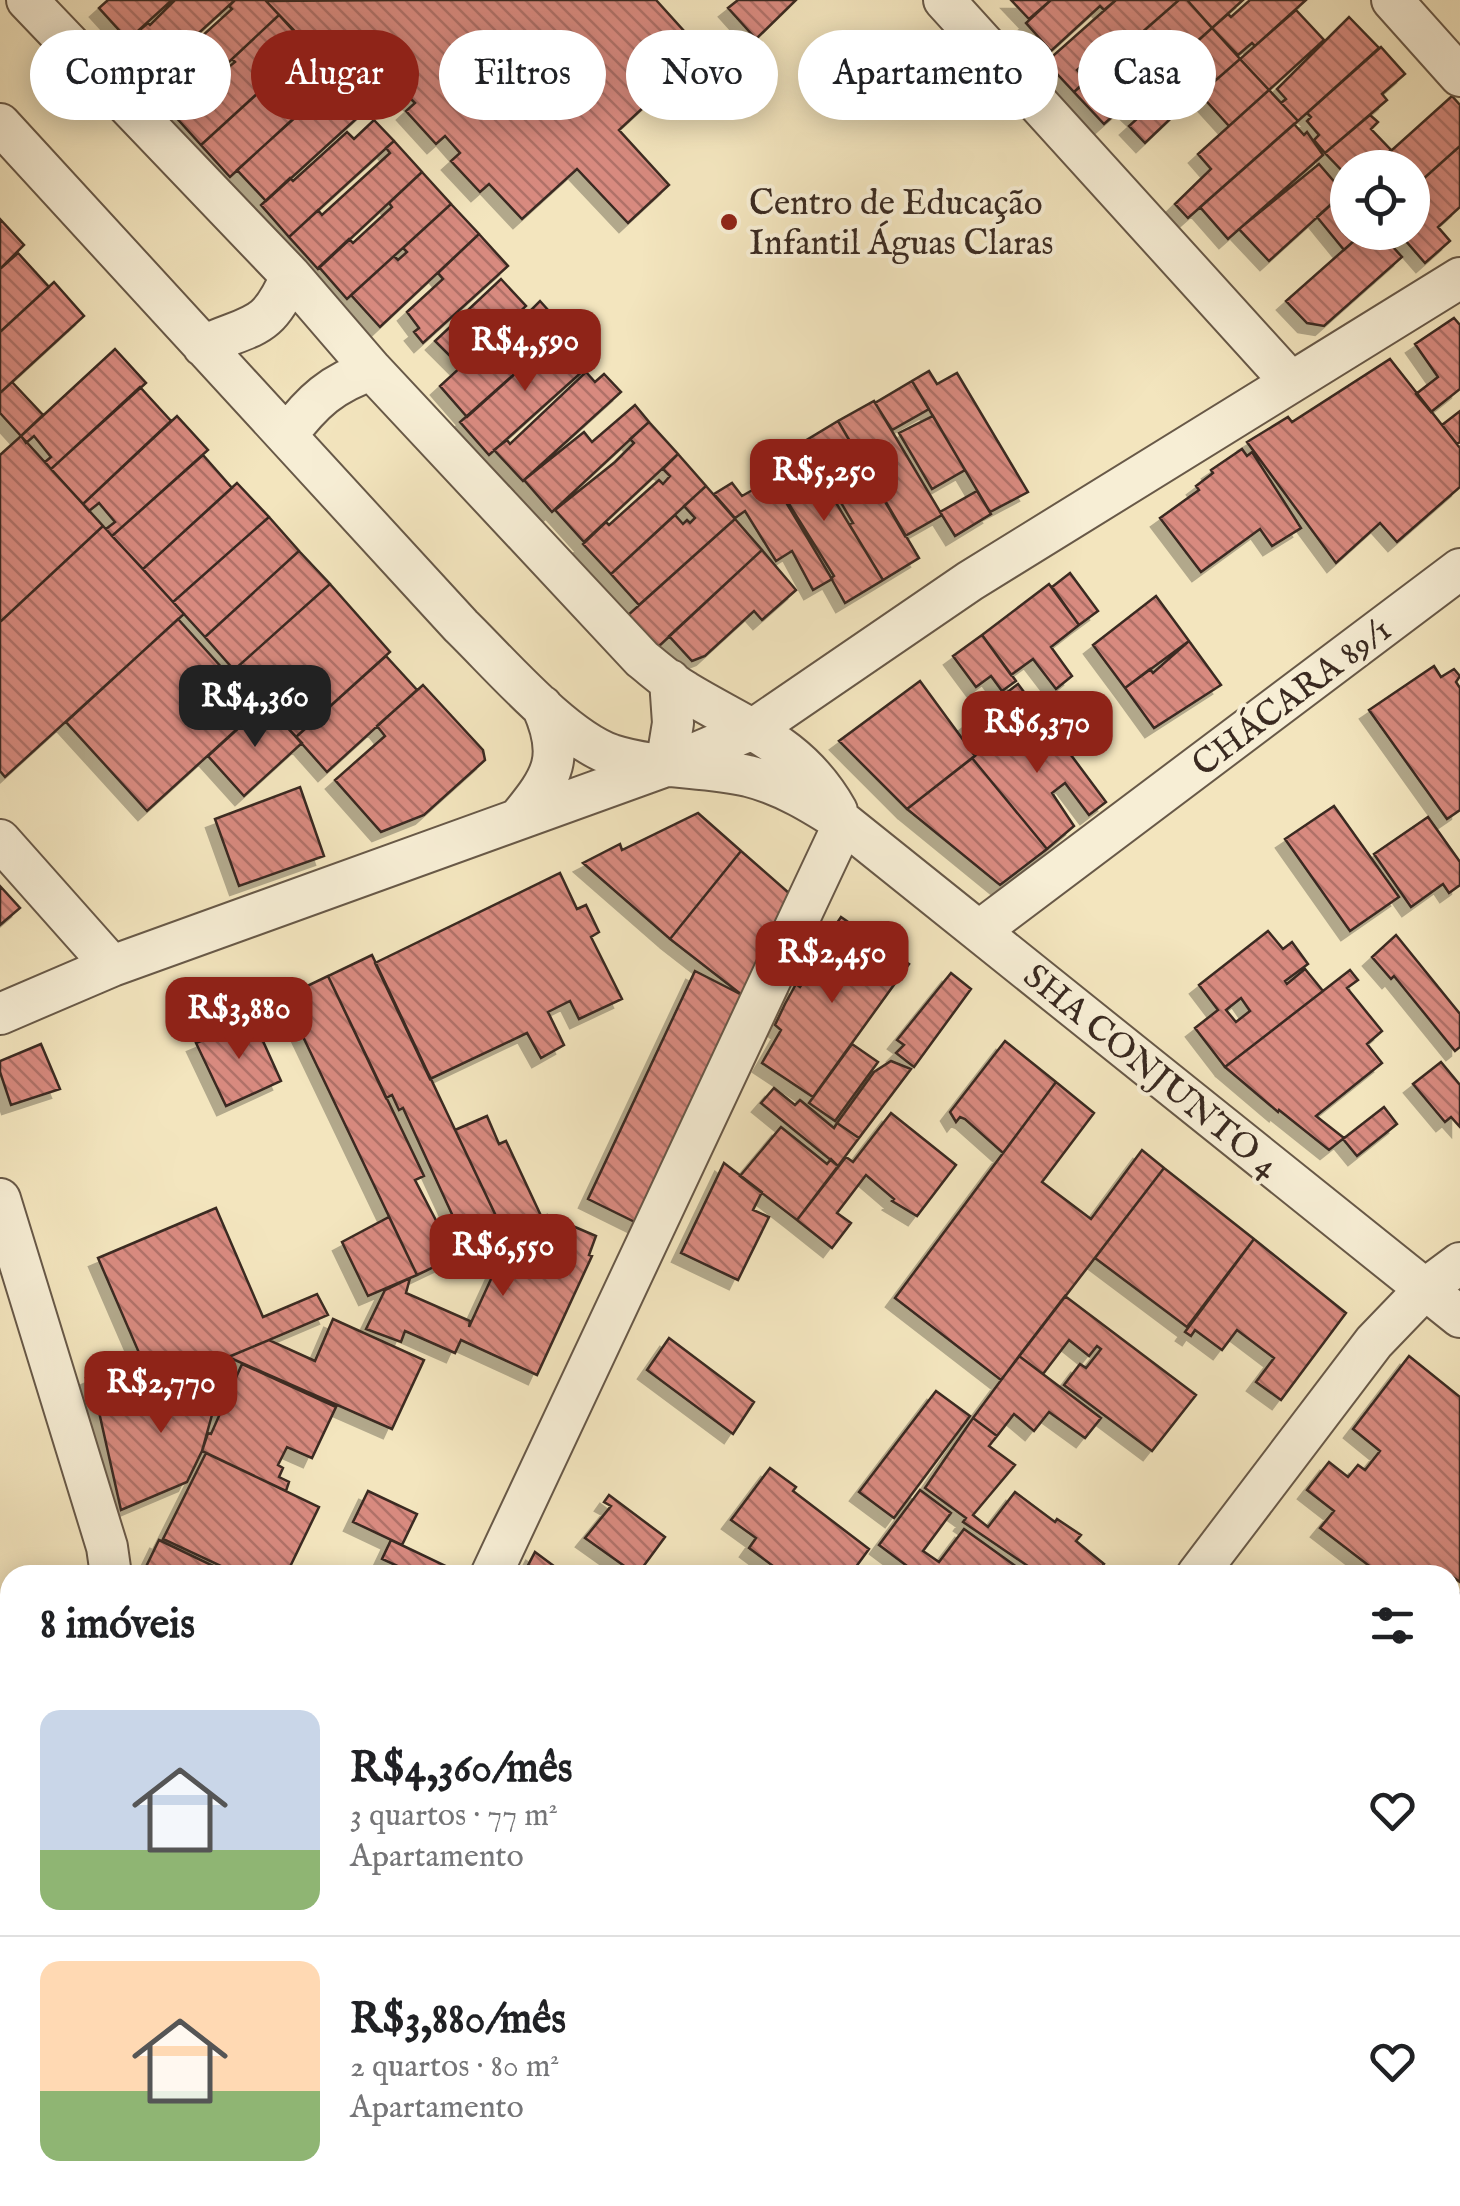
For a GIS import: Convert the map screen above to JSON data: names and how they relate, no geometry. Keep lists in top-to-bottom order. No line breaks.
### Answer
{"streets":{"street":["CHÁCARA 89/1","SHA CONJUNTO 4"]},"crossings":[["CHÁCARA 89/1","SHA CONJUNTO 4"]],"places":["Centro de Educação Infantil Águas Claras"],"page":{"chip":["Comprar","Alugar","Filtros","Novo","Apartamento","Casa"],"price":["R$4,590","R$5,250","R$4,360","R$6,370","R$2,450","R$3,880","R$6,550","R$2,770"],"heading":"8 imóveis","list":[{"name":"R$4,360/mês","note":"3 quartos · 77 m² · Apartamento"},{"name":"R$3,880/mês","note":"2 quartos · 80 m² · Apartamento"}]}}
